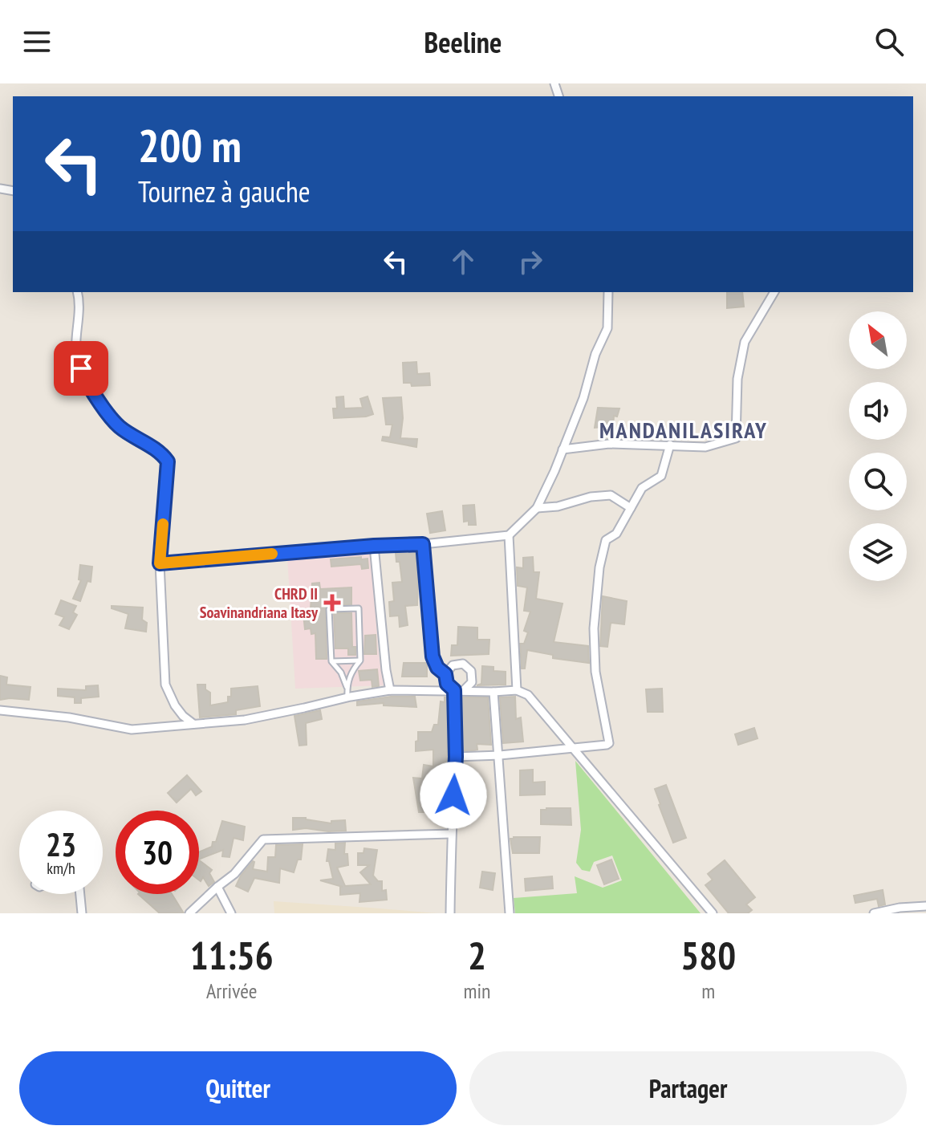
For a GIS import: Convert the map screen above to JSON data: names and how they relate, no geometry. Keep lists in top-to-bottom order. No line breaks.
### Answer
{"districts":["MANDANILASIRAY"],"places":{"health":["CHRD II Soavinandriana Itasy"]},"north":"top left","page":{"header":"Beeline","turn":["200 m","Tournez à gauche"],"speed":"23 km/h","limit":"30","eta":["11:56","Arrivée","2","min","580","m"],"buttons":["Quitter","Partager"]}}
